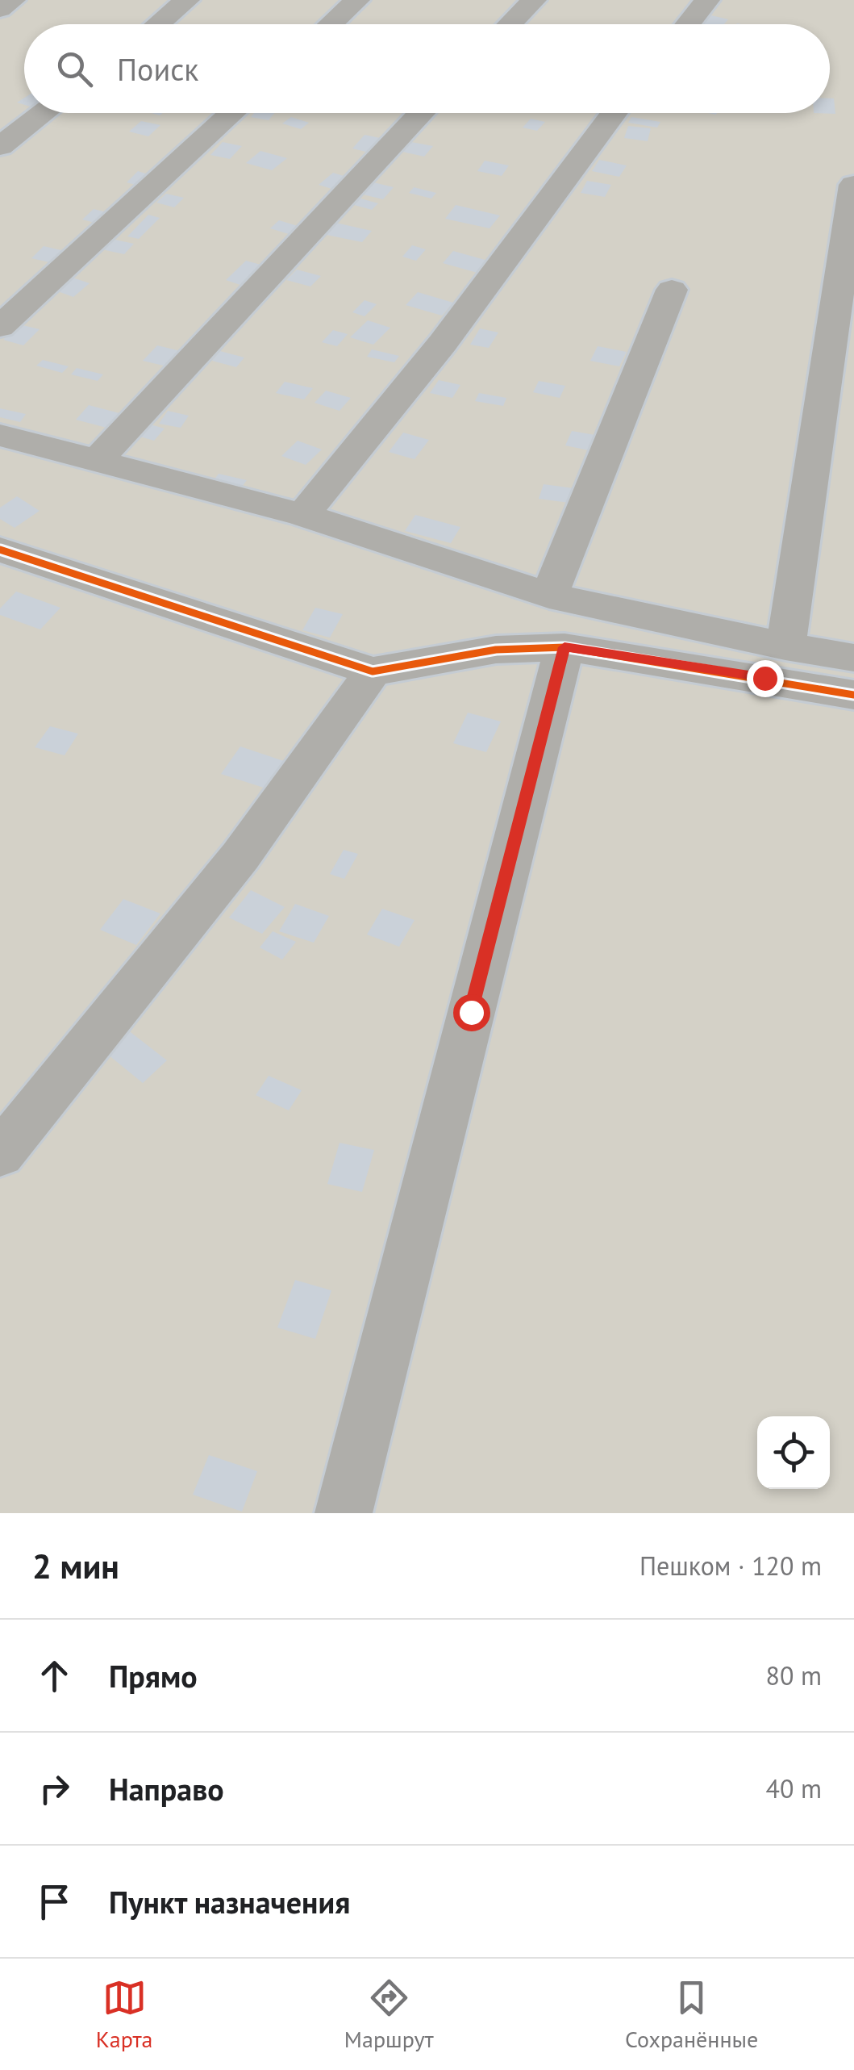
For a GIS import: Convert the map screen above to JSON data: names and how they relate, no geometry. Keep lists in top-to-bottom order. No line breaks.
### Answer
{"page":{"search":"Поиск","heading":["2 мин","Пешком · 120 m"],"list":[["Прямо","80 m"],["Направо","40 m"],"Пункт назначения"],"nav":["Карта","Маршрут","Сохранённые"]}}
